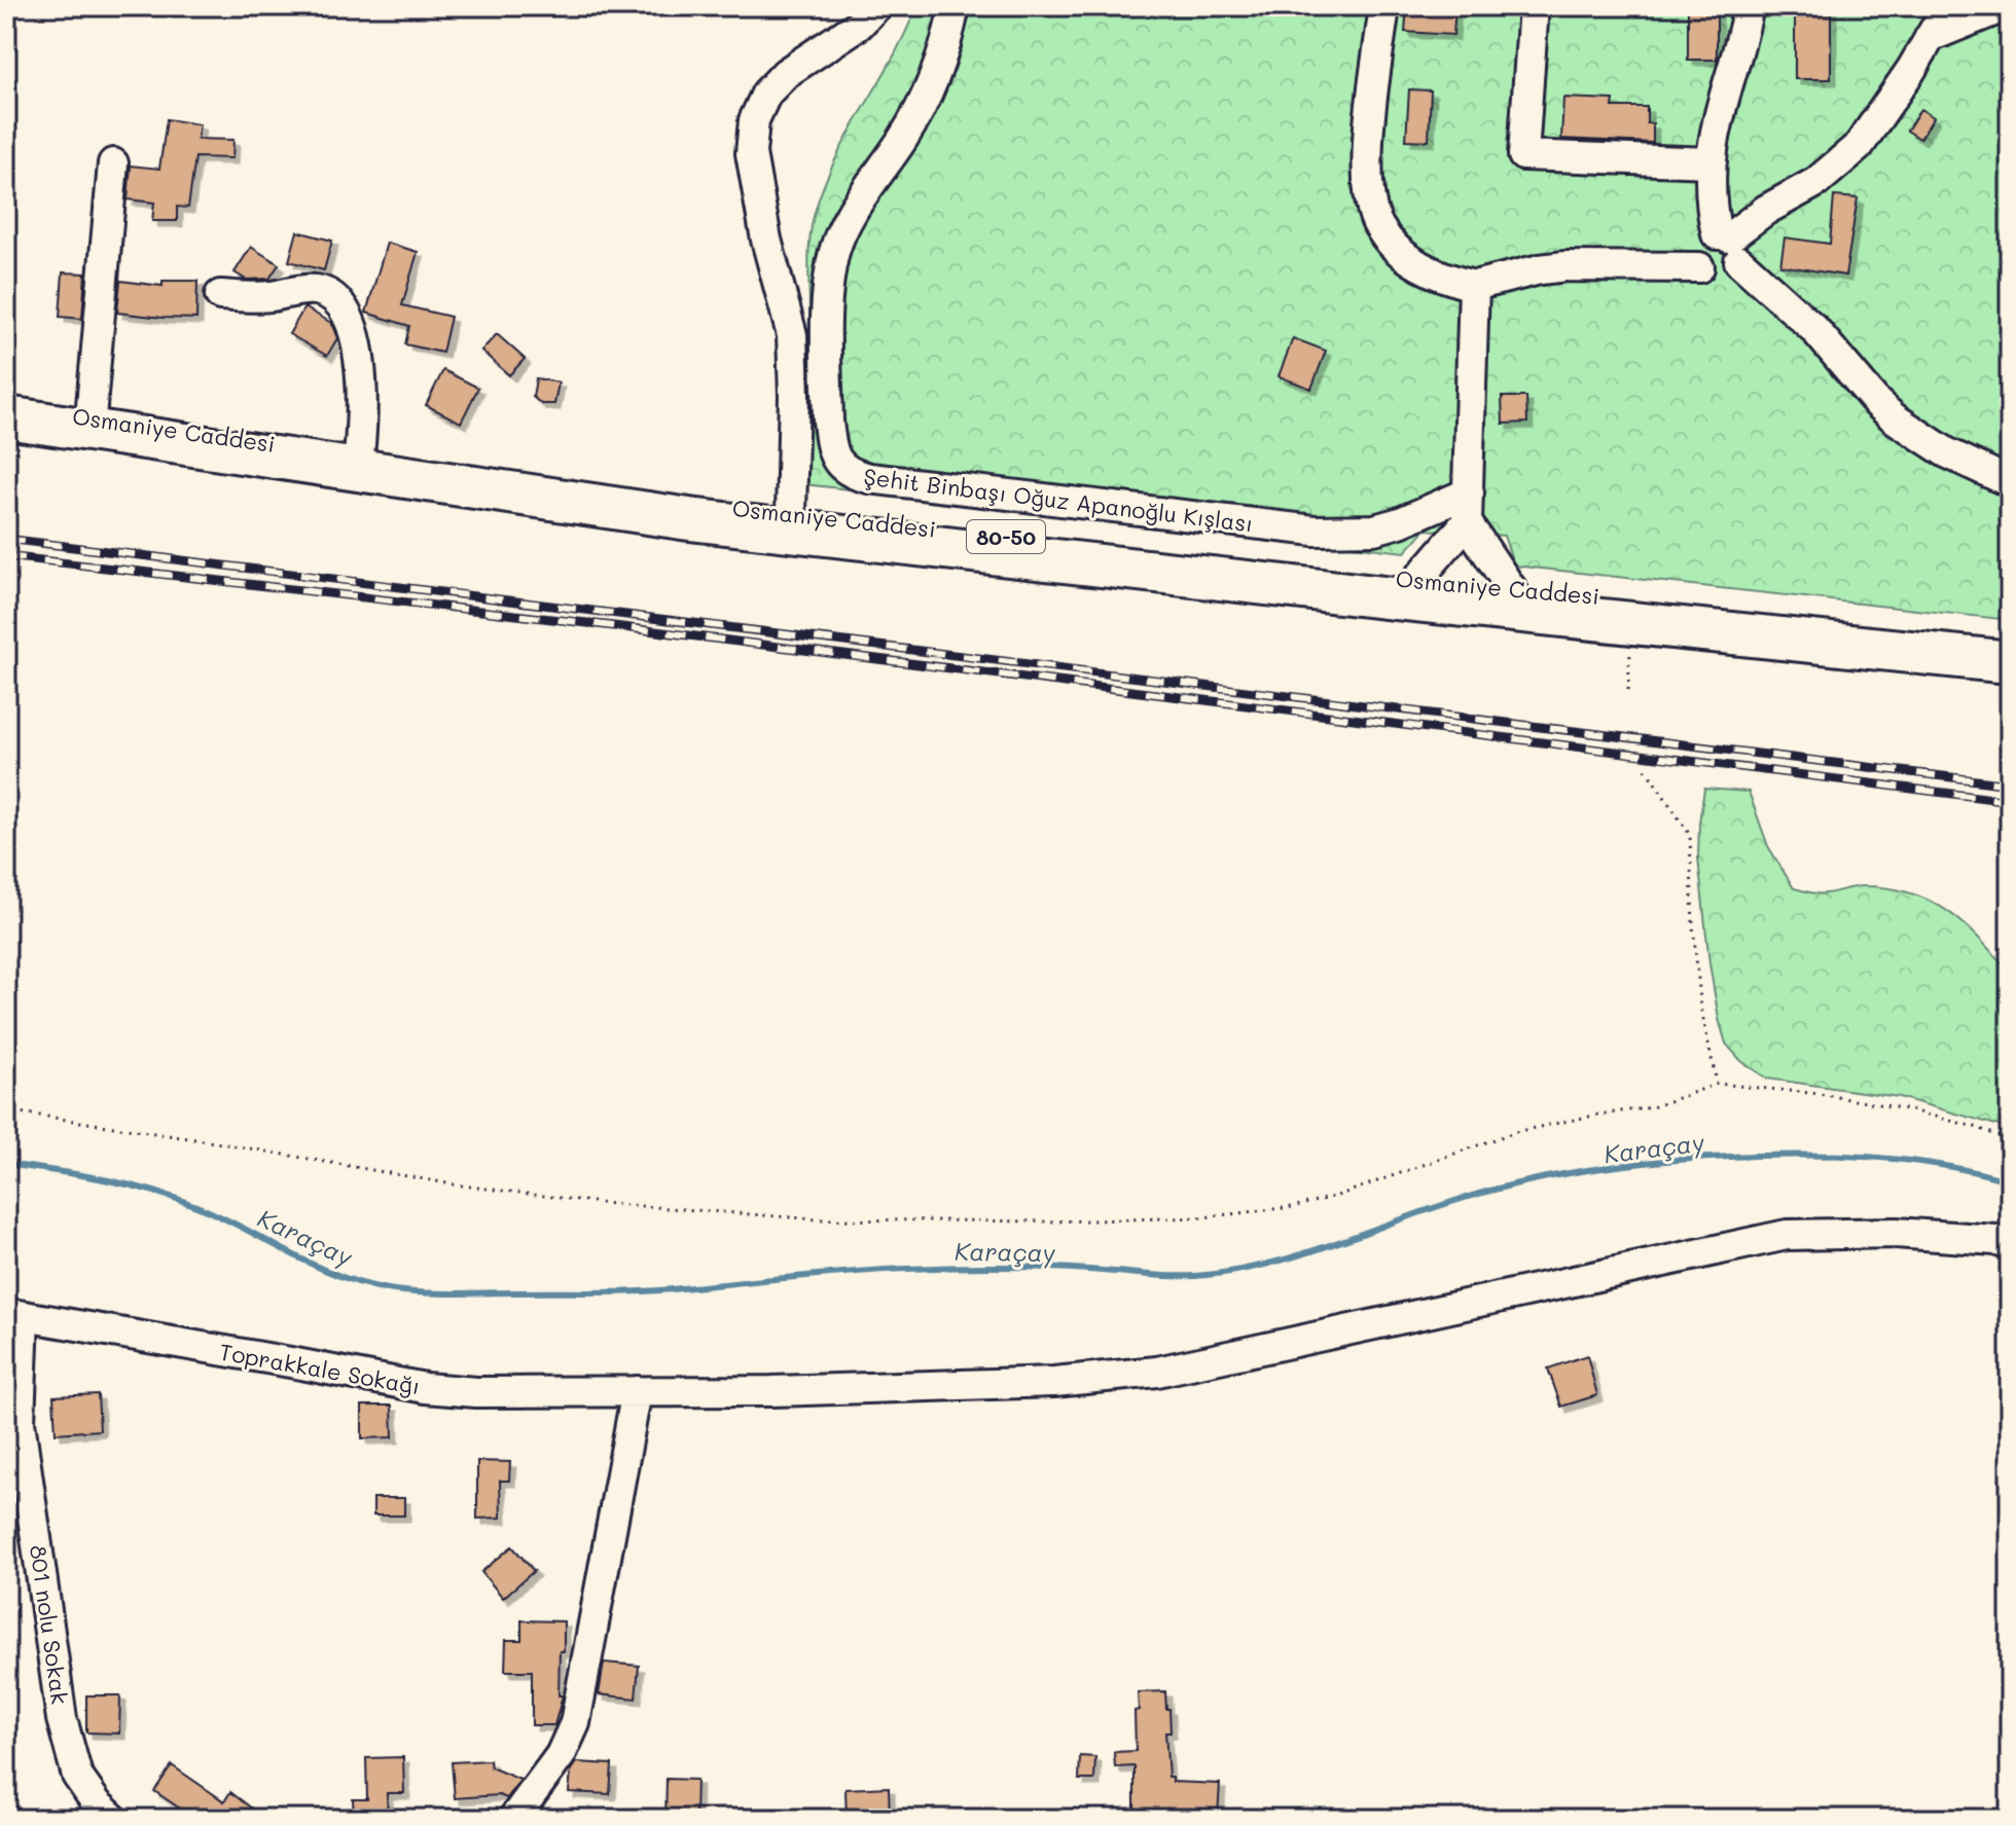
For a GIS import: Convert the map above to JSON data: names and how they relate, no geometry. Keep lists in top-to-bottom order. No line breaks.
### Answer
{"streets":{"highway":["Osmaniye Caddesi","80-50"],"street":["Şehit Binbaşı Oğuz Apanoğlu Kışlası","Toprakkale Sokağı","801 nolu Sokak"]},"crossings":[["Toprakkale Sokağı","801 nolu Sokak"]],"water":["Karaçay"]}
